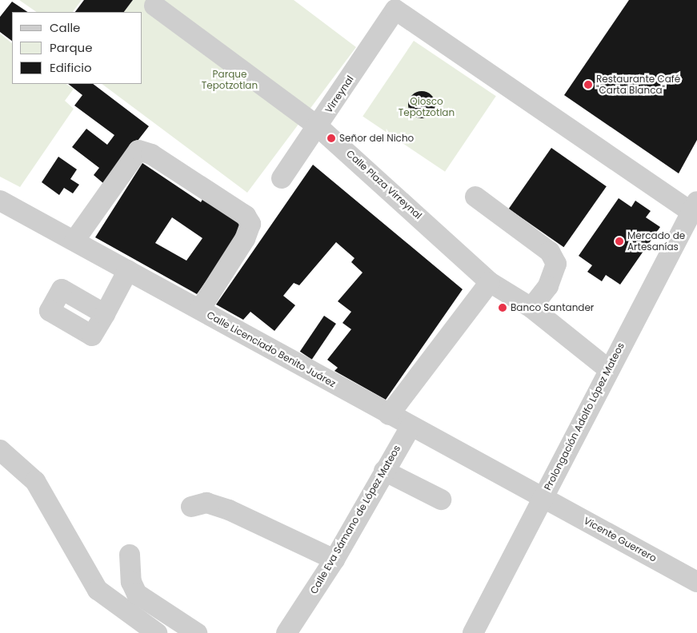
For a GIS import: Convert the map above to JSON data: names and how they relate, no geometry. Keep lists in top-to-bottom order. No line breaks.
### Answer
{"streets":{"street":["Virreynal","Calle Plaza Virreynal","Calle Licenciado Benito Juárez","Prolongación Adolfo López Mateos","Calle Eva Sámano de López Mateos","Vicente Guerrero"]},"crossings":[["Virreynal","Calle Plaza Virreynal"],["Virreynal","Prolongación Adolfo López Mateos"],["Calle Plaza Virreynal","Prolongación Adolfo López Mateos"],["Calle Licenciado Benito Juárez","Prolongación Adolfo López Mateos"],["Calle Licenciado Benito Juárez","Calle Eva Sámano de López Mateos"],["Calle Licenciado Benito Juárez","Vicente Guerrero"],["Prolongación Adolfo López Mateos","Vicente Guerrero"]],"parks":["Parque Tepotzotlan","Qiosco Tepotzotlan"],"places":["Restaurante Café \"Carta Blanca\"","Señor del Nicho","Mercado de Artesanías","Banco Santander"],"legend":["Calle","Parque","Edificio"]}
